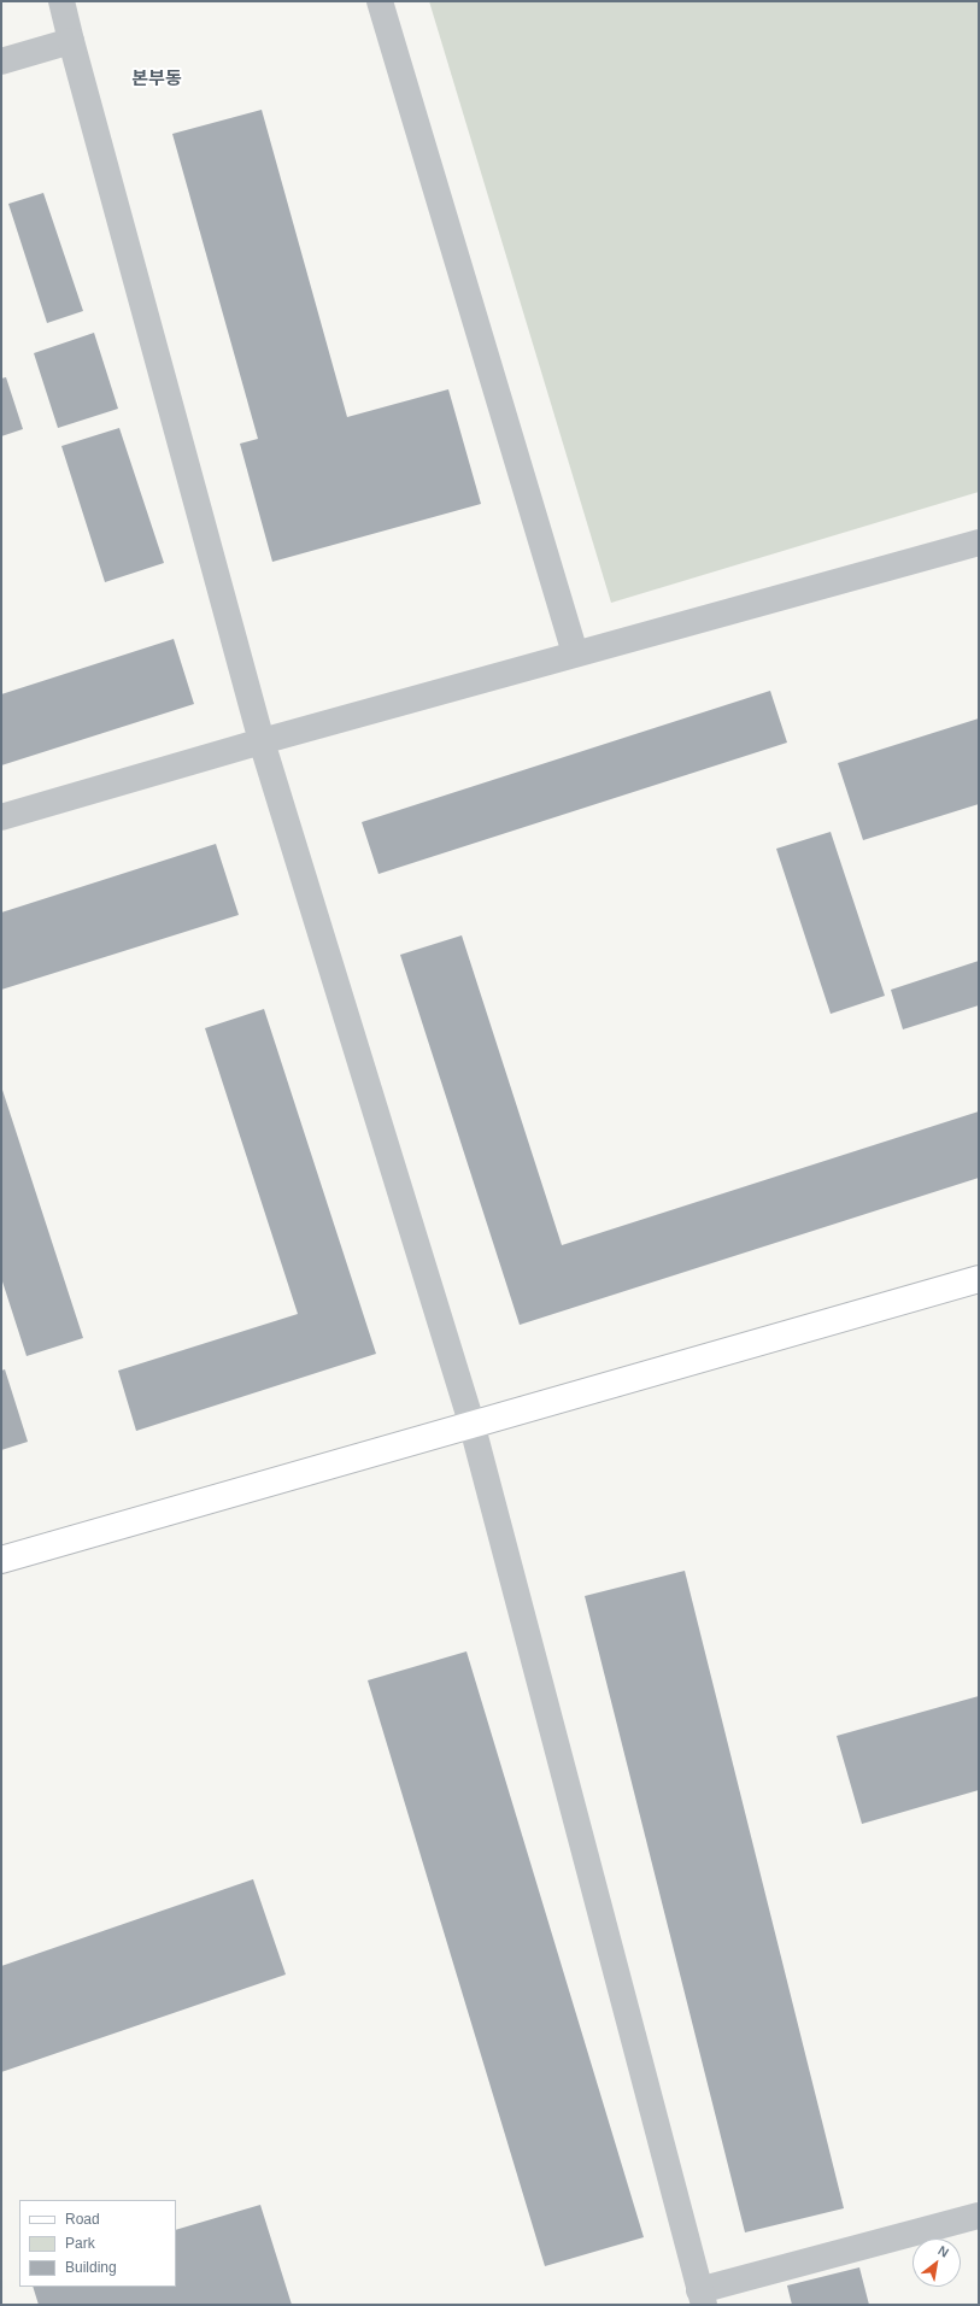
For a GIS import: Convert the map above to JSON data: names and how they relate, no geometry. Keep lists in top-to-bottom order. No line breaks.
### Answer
{"districts":["본부동"],"legend":["Road","Park","Building"],"north":"top right"}
